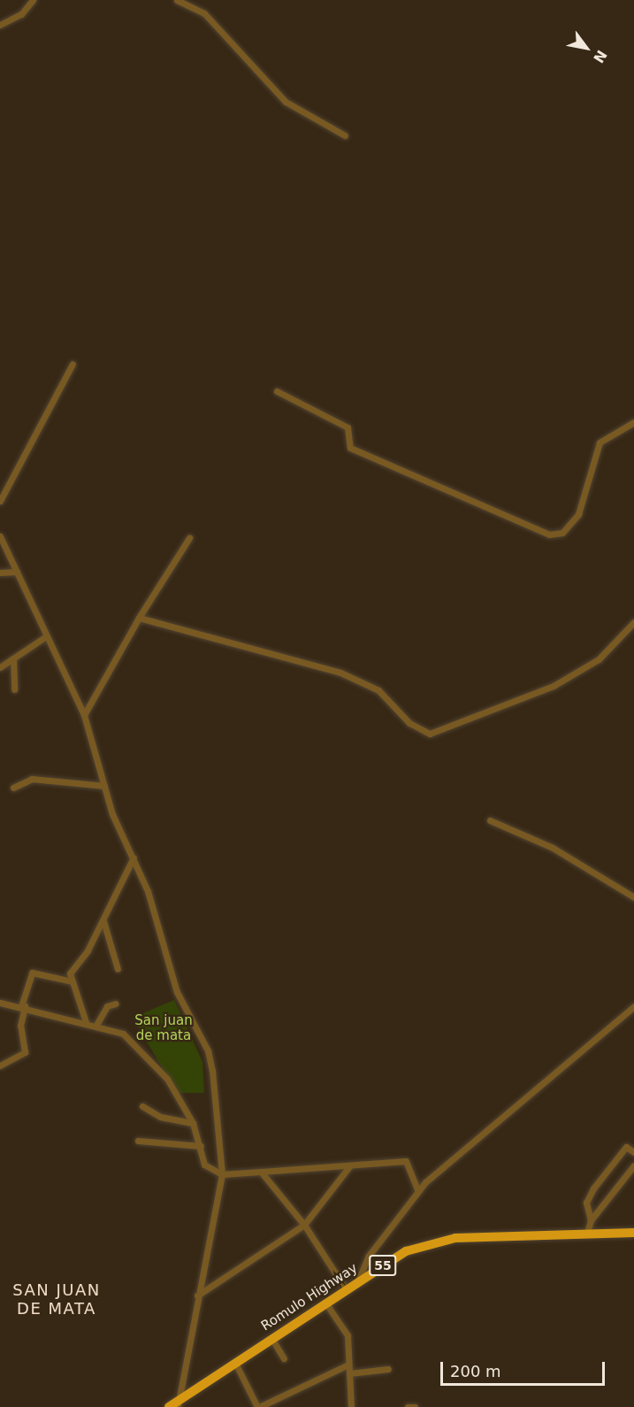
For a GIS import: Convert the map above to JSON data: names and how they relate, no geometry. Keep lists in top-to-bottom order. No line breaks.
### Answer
{"streets":{"highway":["55","Romulo Highway"]},"districts":["SAN JUAN DE MATA"],"parks":["San juan de mata"],"scale_bar":"200 m","north":"bottom right"}
